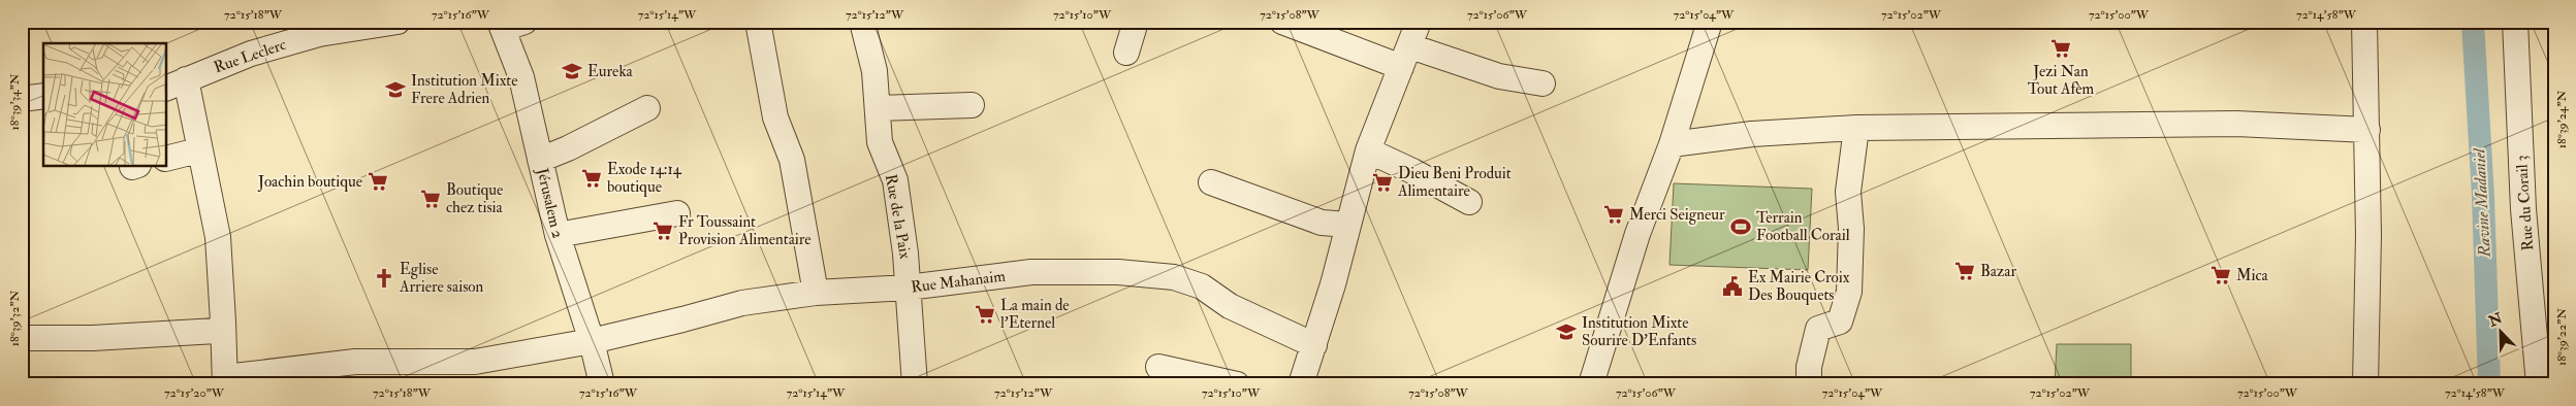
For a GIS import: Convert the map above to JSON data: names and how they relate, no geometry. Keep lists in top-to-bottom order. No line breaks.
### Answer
{"streets":{"street":["Rue Leclerc","Jérusalem 2","Rue du Corail 3","Rue de la Paix","Rue Mahanaim"]},"crossings":[["Jérusalem 2","Rue Mahanaim"],["Rue de la Paix","Rue Mahanaim"]],"water":["Ravine Madaniel"],"places":{"supermarket":["Jezi Nan Tout Afèm","Exode 14:14 boutique","Joachin boutique","Dieu Beni Produit Alimentaire","Boutique chez tisia","Merci Seigneur","Fr Toussaint Provision Alimentaire","Bazar","Mica","La main de l'Eternel"],"school or university":["Eureka","Institution Mixte Frere Adrien","Institution Mixte Sourire D'Enfants"],"sports":["Terrain Football Corail"],"church":["Eglise Arriere saison"],"public building":["Ex Mairie Croix Des Bouquets"]},"north":"top left","coordinates":["72°15'18\"W","72°15'16\"W","72°15'14\"W","72°15'12\"W","72°15'10\"W","72°15'08\"W","72°15'06\"W","72°15'04\"W","72°15'02\"W","72°15'00\"W","72°14'58\"W","18°39'34\"N","18°39'24\"N","18°39'32\"N","18°39'22\"N","72°15'20\"W"]}
